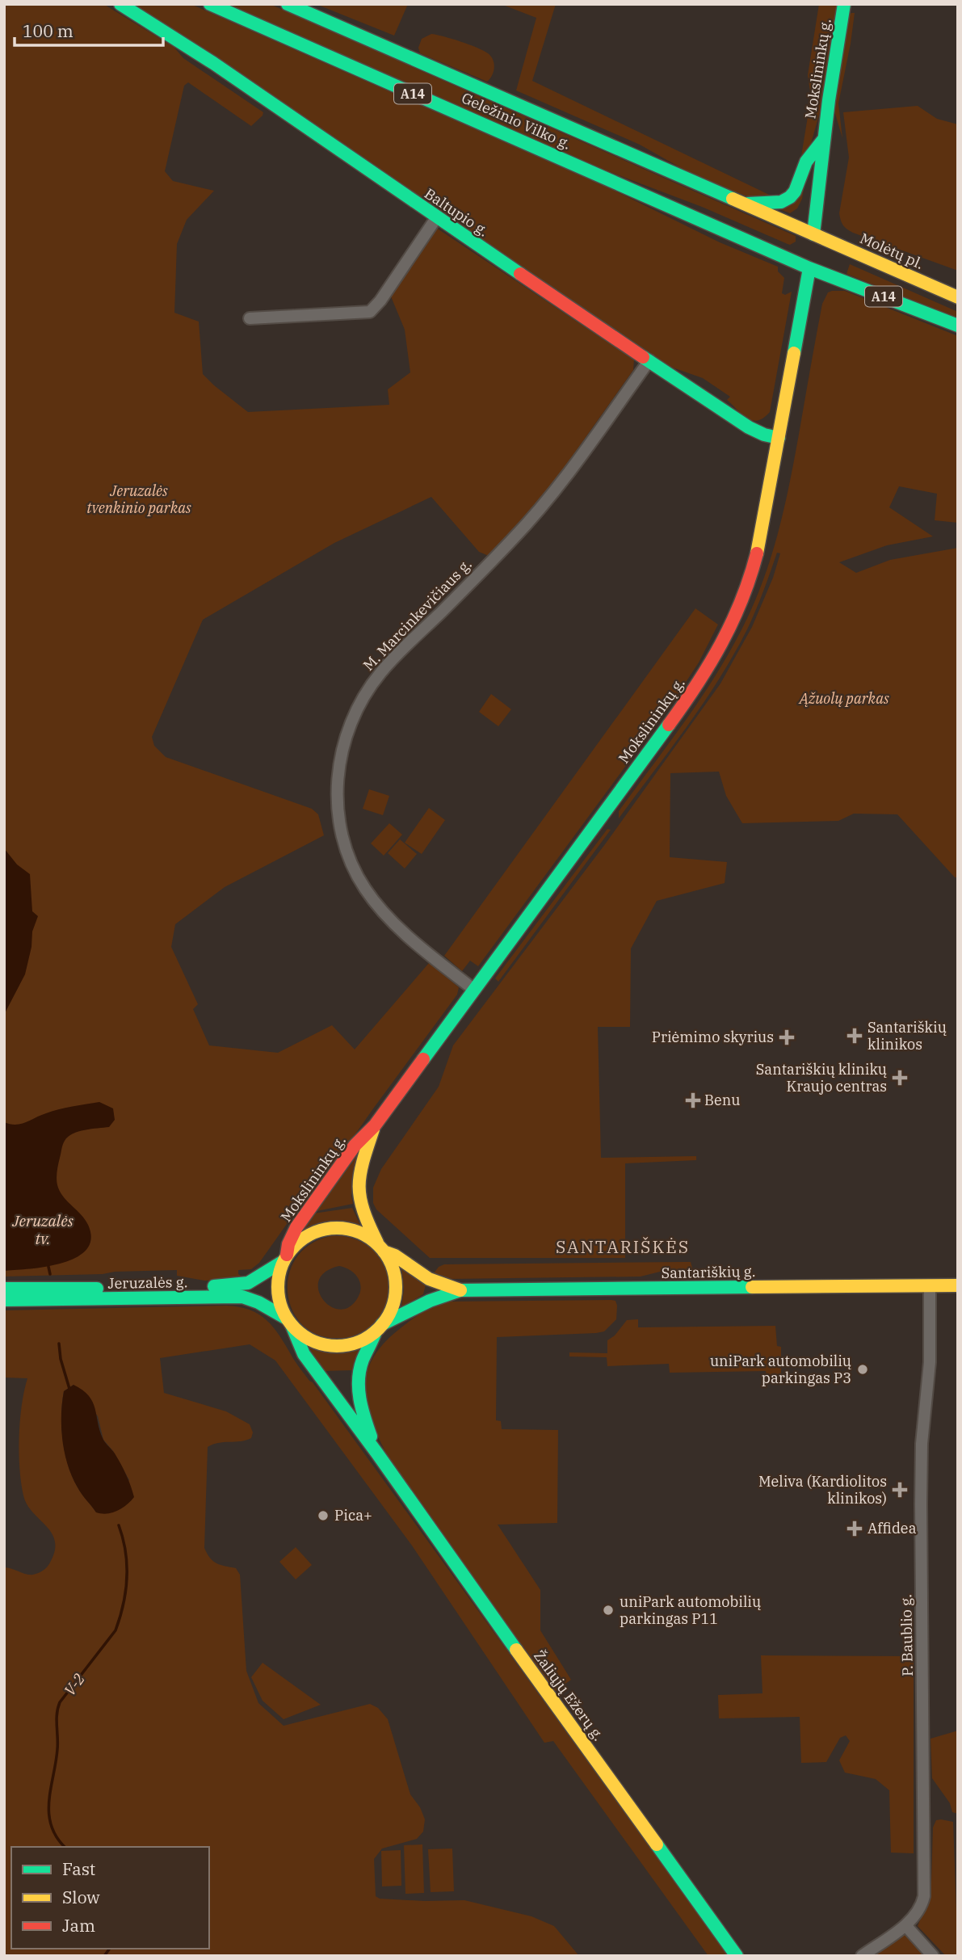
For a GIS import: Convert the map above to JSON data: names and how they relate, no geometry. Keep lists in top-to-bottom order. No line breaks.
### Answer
{"streets":{"main road":["Mokslininkų g.","A14","Geležinio Vilko g.","Baltupio g.","Molėtų pl.","Santariškių g.","Jeruzalės g.","Žaliųjų Ežerų g."],"street":["M. Marcinkevičiaus g.","P. Baublio g."]},"crossings":[["Mokslininkų g.","A14"],["Mokslininkų g.","Geležinio Vilko g."],["Mokslininkų g.","Baltupio g."],["Mokslininkų g.","Molėtų pl."],["Mokslininkų g.","M. Marcinkevičiaus g."],["Mokslininkų g.","Santariškių g."],["Mokslininkų g.","Jeruzalės g."],["Mokslininkų g.","Žaliųjų Ežerų g."],["A14","Geležinio Vilko g."],["Geležinio Vilko g.","Molėtų pl."],["Baltupio g.","M. Marcinkevičiaus g."],["Santariškių g.","Jeruzalės g."],["Santariškių g.","P. Baublio g."],["Santariškių g.","Žaliųjų Ežerų g."],["Jeruzalės g.","Žaliųjų Ežerų g."]],"districts":["SANTARIŠKĖS"],"water":["Jeruzalės tv.","V-2"],"parks":["Jeruzalės tvenkinio parkas","Ąžuolų parkas"],"places":{"health":["Santariškių klinikos","Priėmimo skyrius","Santariškių klinikų Kraujo centras","Benu","Meliva (Kardiolitos klinikos)","Affidea"],"other":["uniPark automobilių parkingas P3","Pica+","uniPark automobilių parkingas P11"]},"legend":["Fast","Slow","Jam"],"scale_bar":"100 m"}
